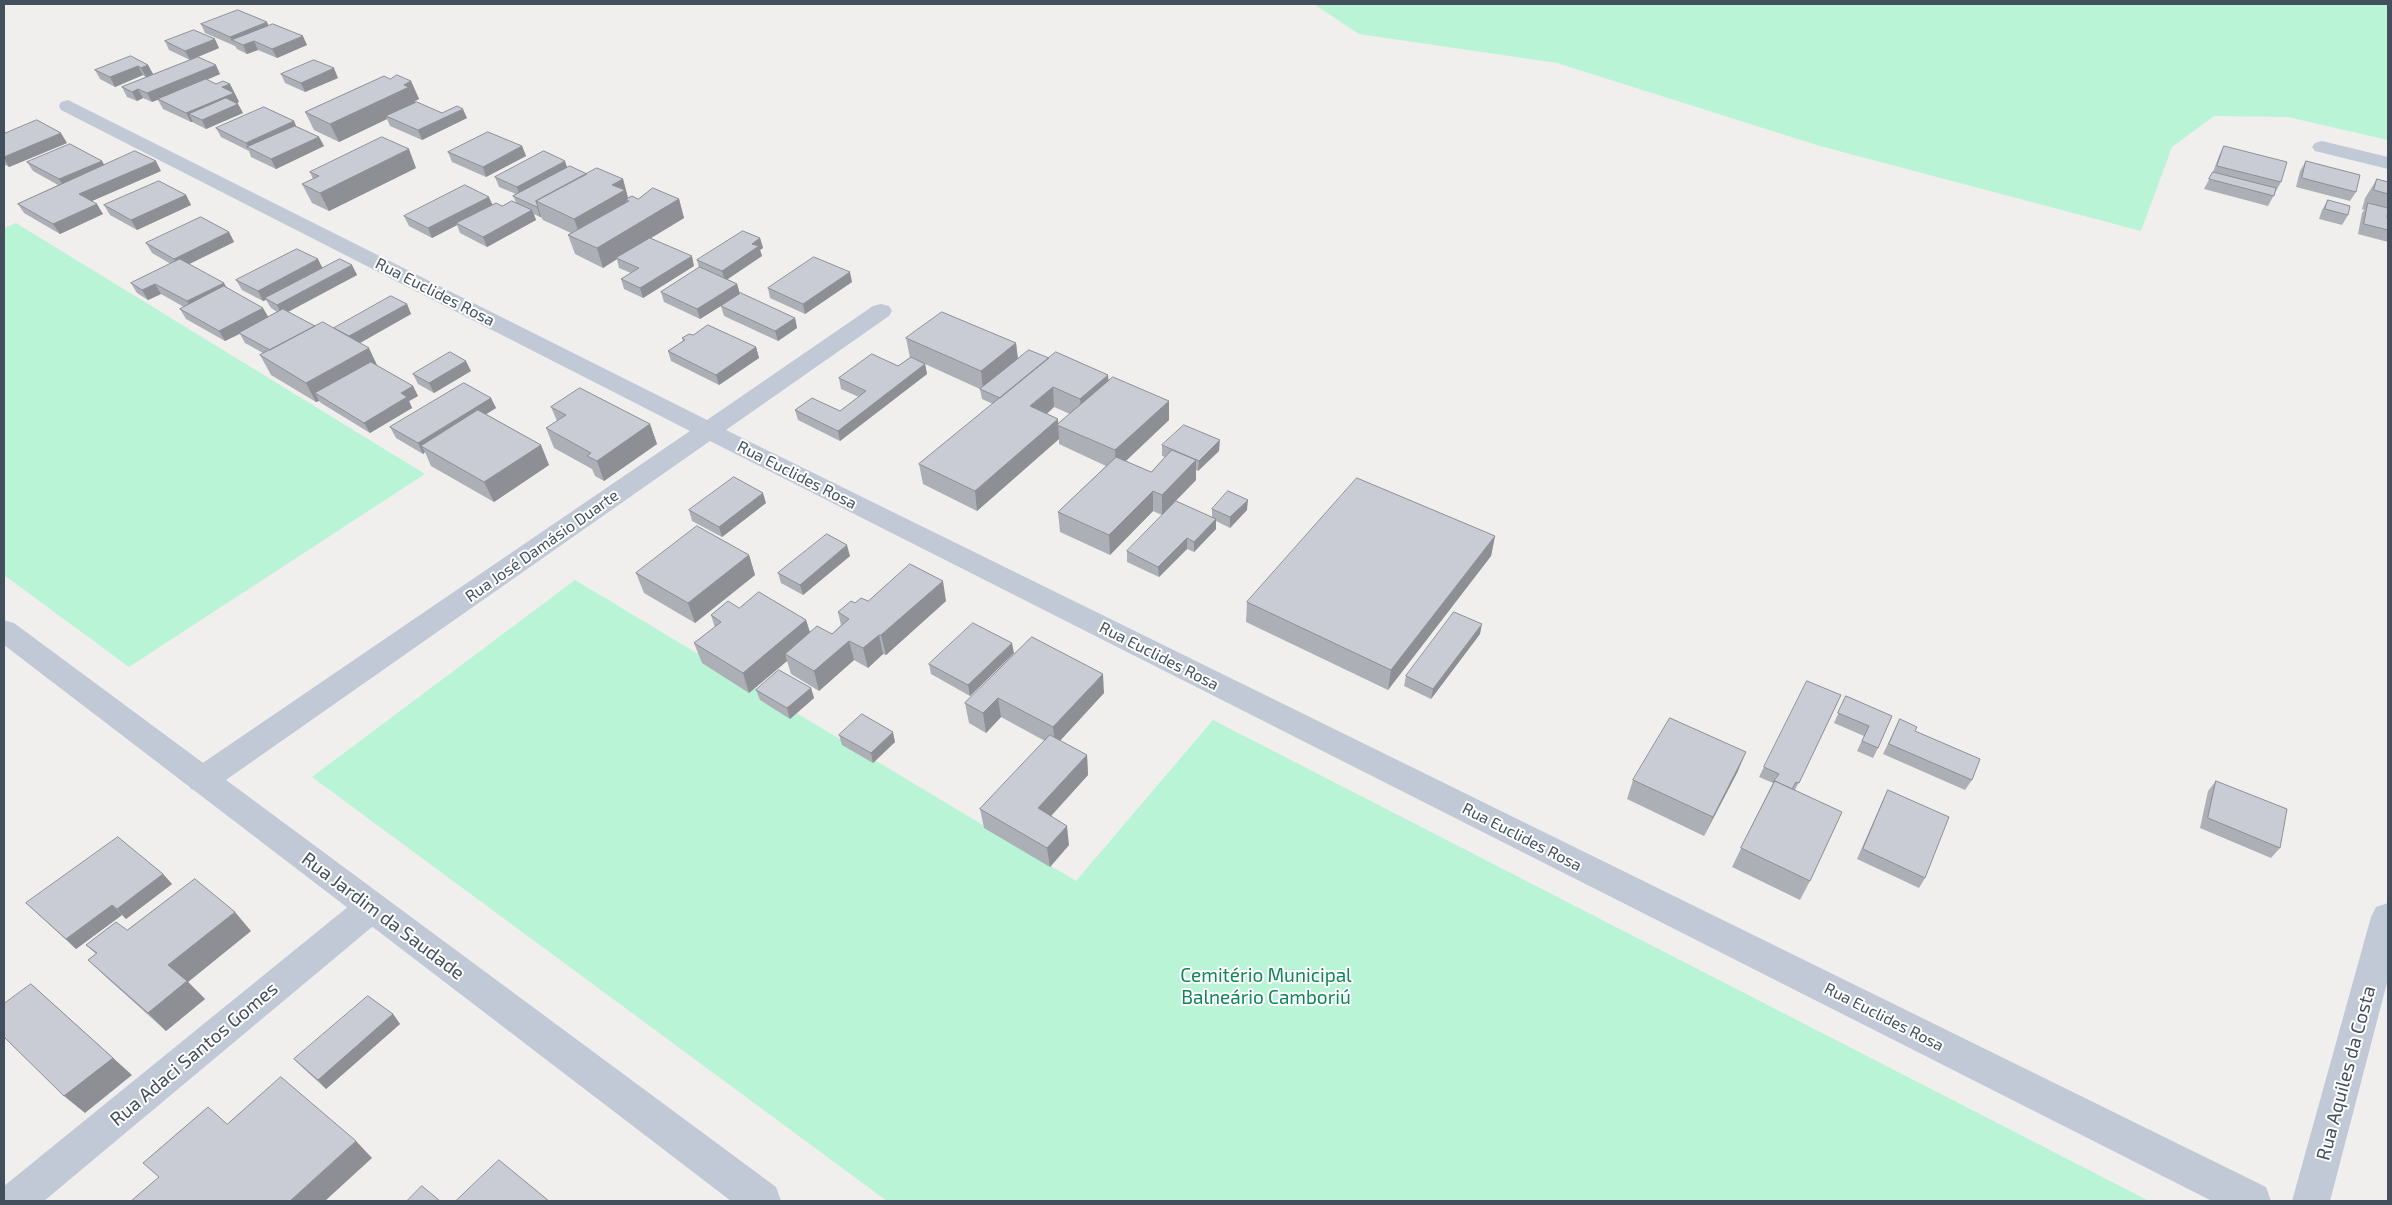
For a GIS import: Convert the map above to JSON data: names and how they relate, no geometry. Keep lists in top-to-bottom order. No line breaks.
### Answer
{"streets":{"street":["Rua Euclides Rosa","Rua José Damásio Duarte","Rua Jardim da Saudade","Rua Adaci Santos Gomes","Rua Aquiles da Costa"]},"crossings":[["Rua Euclides Rosa","Rua José Damásio Duarte"],["Rua José Damásio Duarte","Rua Jardim da Saudade"],["Rua Jardim da Saudade","Rua Adaci Santos Gomes"]],"parks":["Cemitério Municipal Balneário Camboriú"]}
